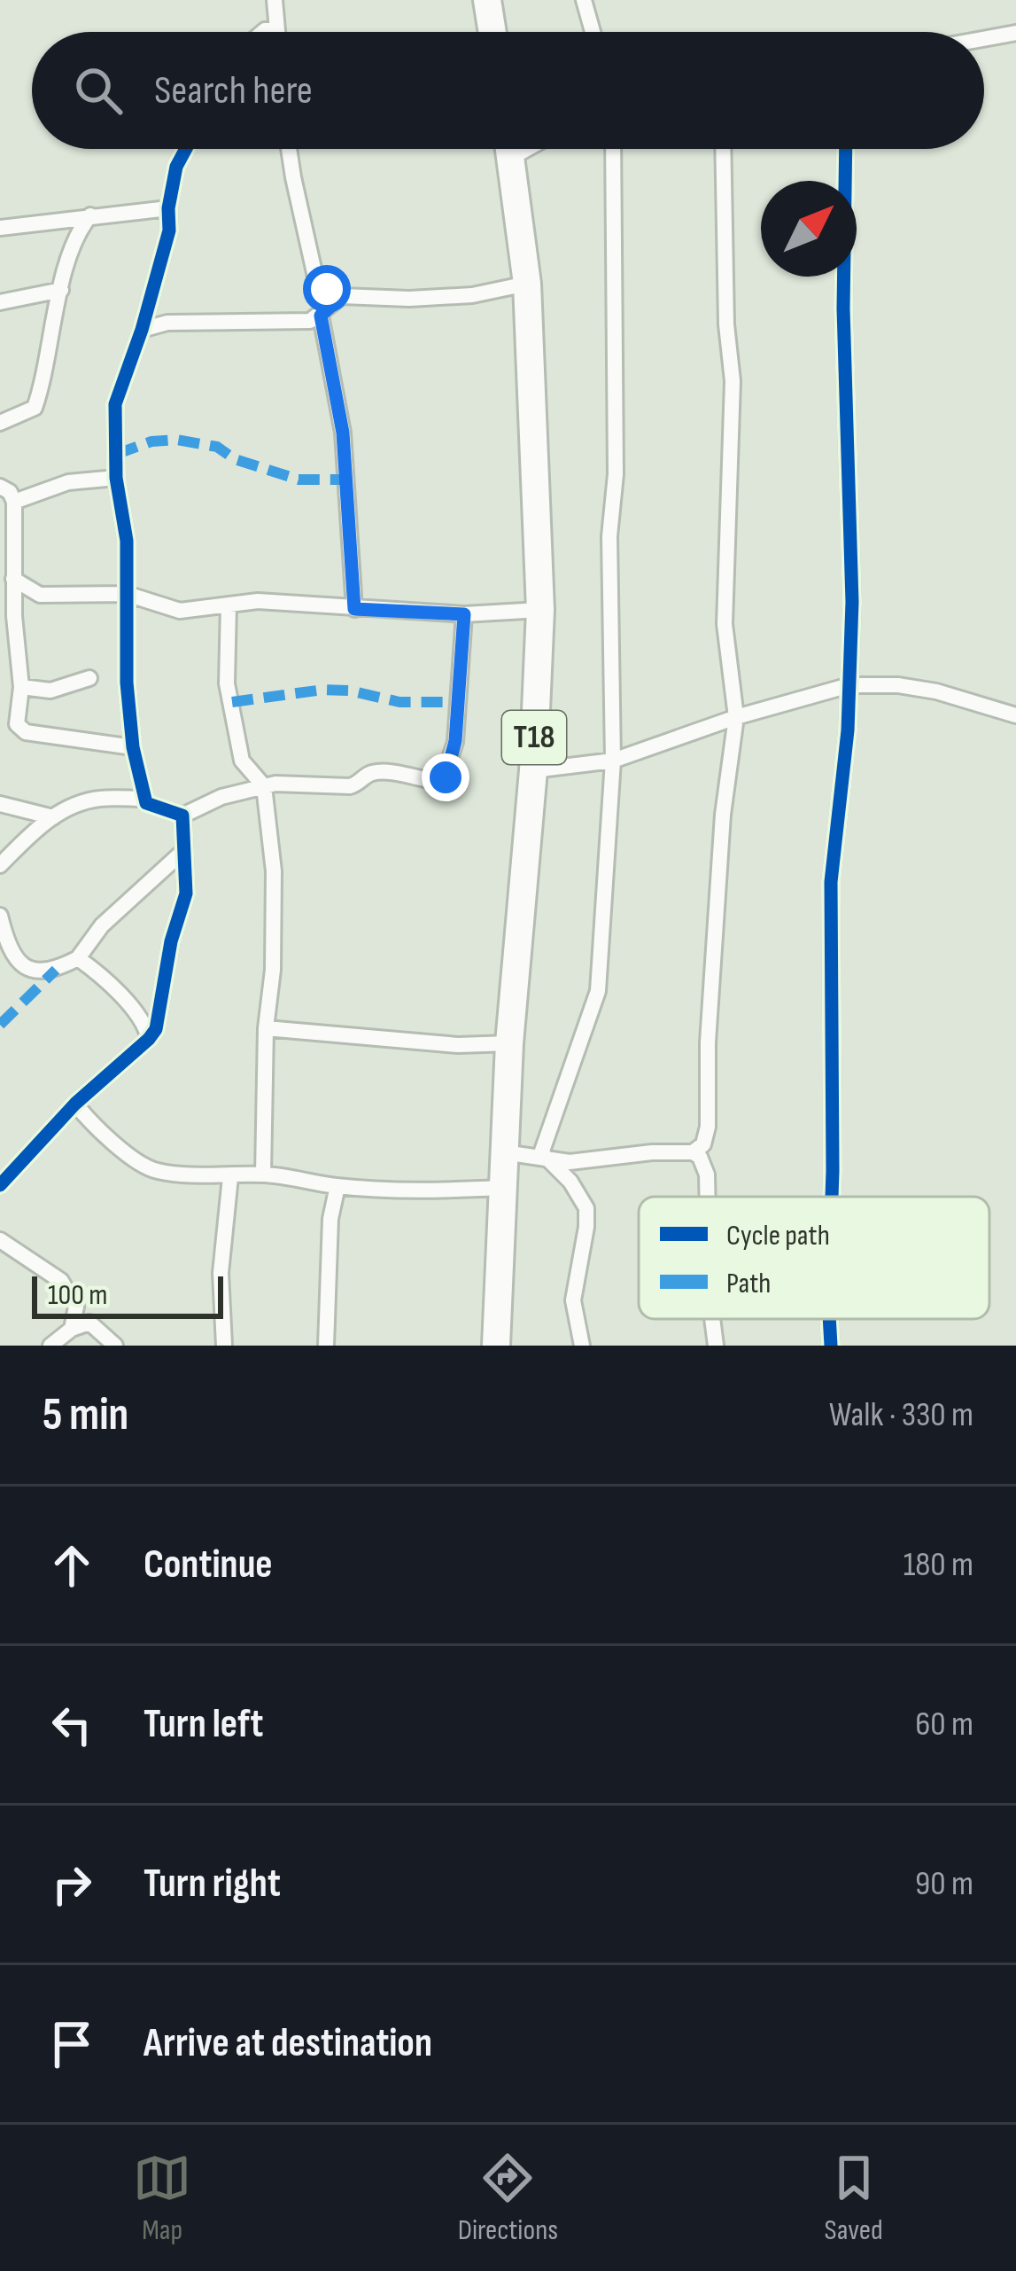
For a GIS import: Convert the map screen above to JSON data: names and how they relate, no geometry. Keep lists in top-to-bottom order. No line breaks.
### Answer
{"streets":{"highway":["T18"]},"legend":["Cycle path","Path"],"scale_bar":"100 m","north":"top right","page":{"search":"Search here","scale":"100 m","heading":["5 min","Walk · 330 m"],"list":[["Continue","180 m"],["Turn left","60 m"],["Turn right","90 m"],"Arrive at destination"],"nav":["Map","Directions","Saved"]}}
